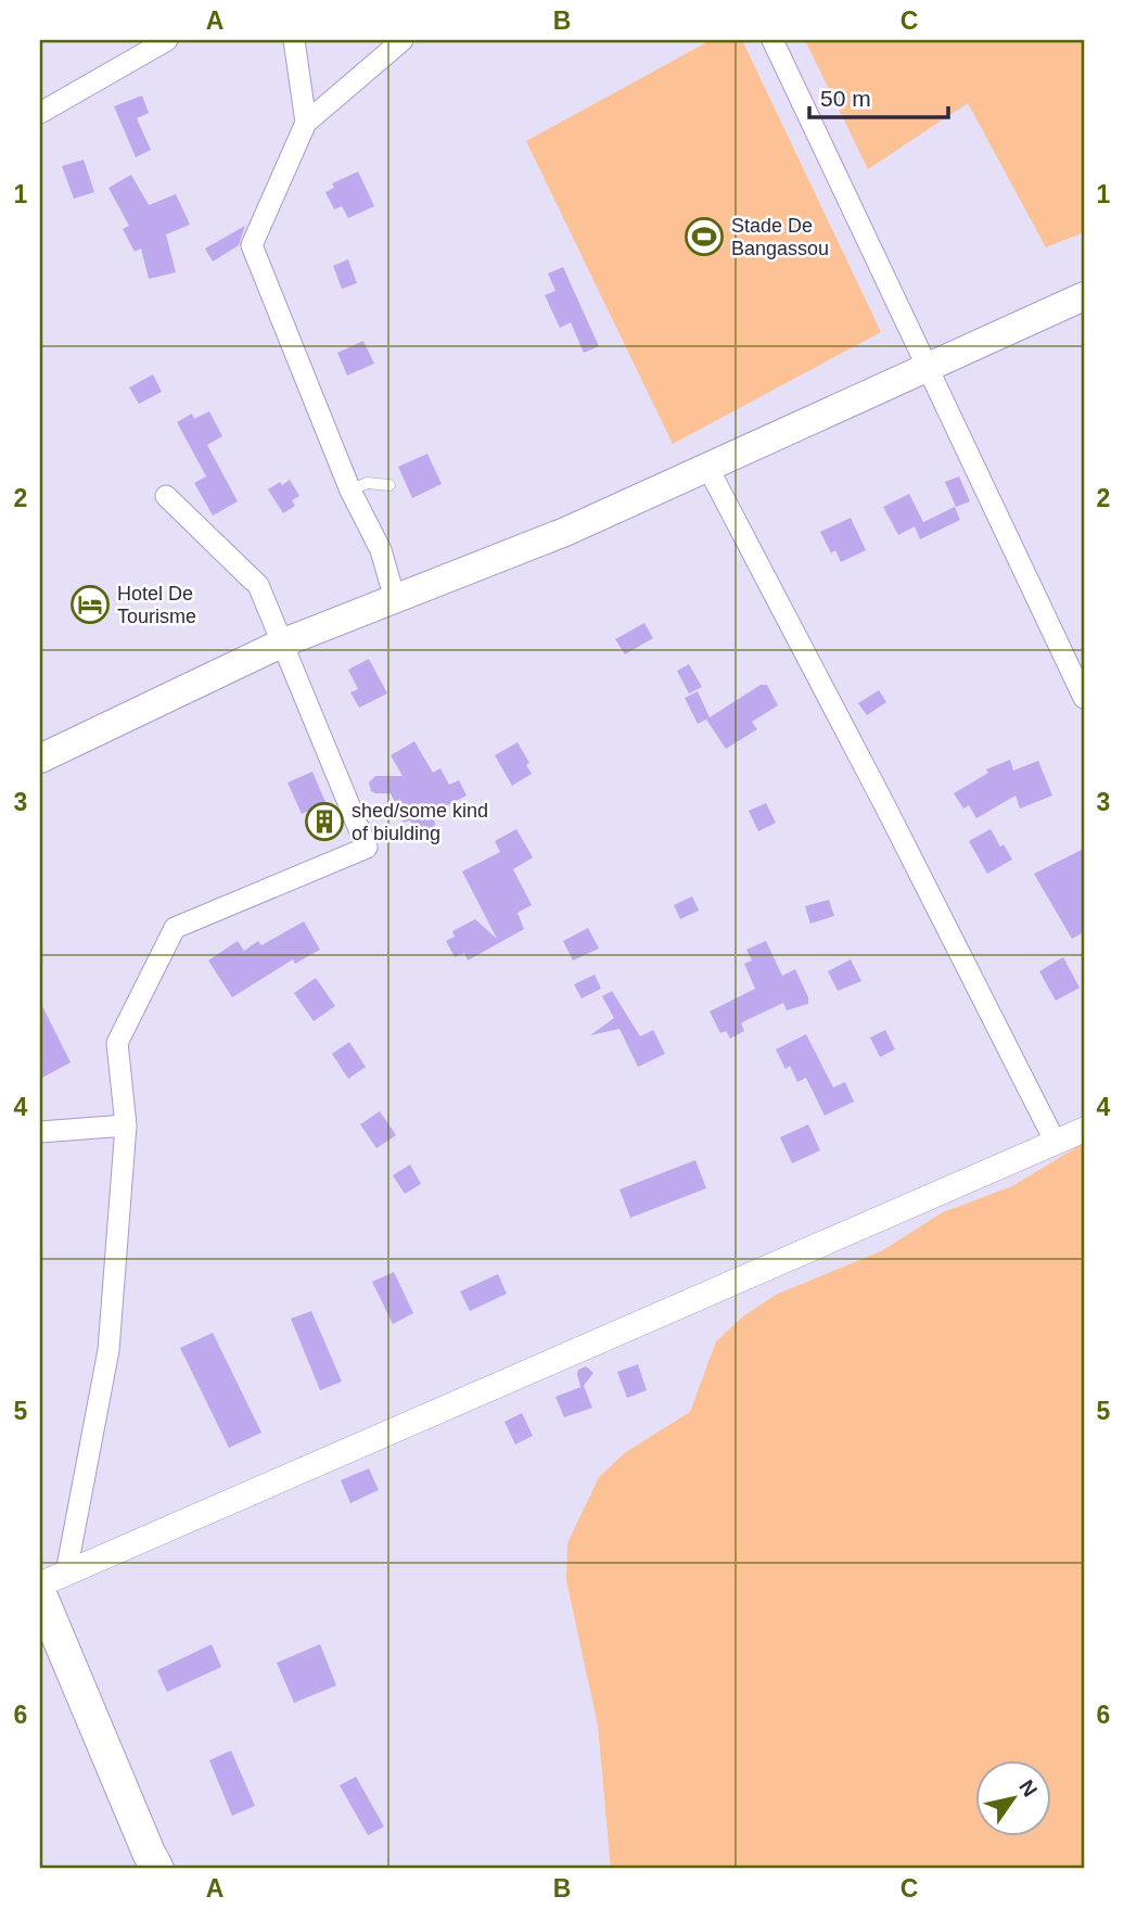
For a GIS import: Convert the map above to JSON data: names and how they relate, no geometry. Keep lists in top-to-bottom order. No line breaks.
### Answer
{"places":{"sports":["Stade De Bangassou"],"hotel":["Hotel De Tourisme"],"building":["shed/some kind of biulding"]},"scale_bar":"50 m","north":"top right","grid":{"columns":["A","B","C"],"rows":["1","2","3","4","5","6"]}}
